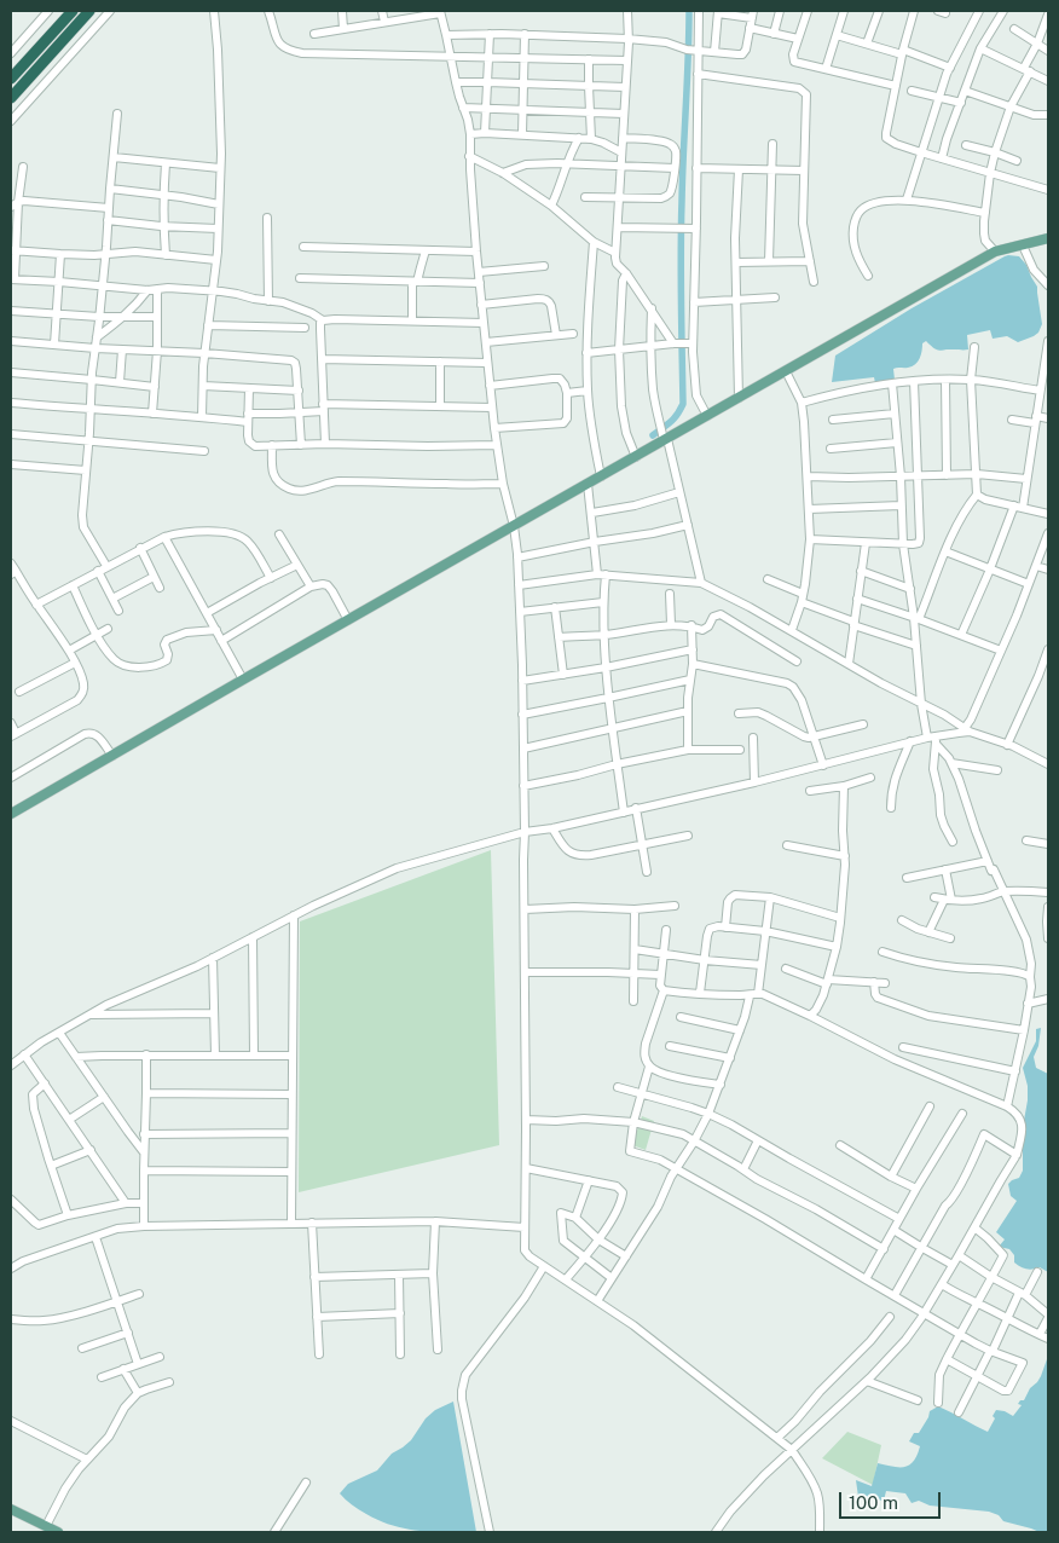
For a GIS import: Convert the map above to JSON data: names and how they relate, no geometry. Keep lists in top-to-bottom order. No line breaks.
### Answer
{"scale_bar":"100 m"}
